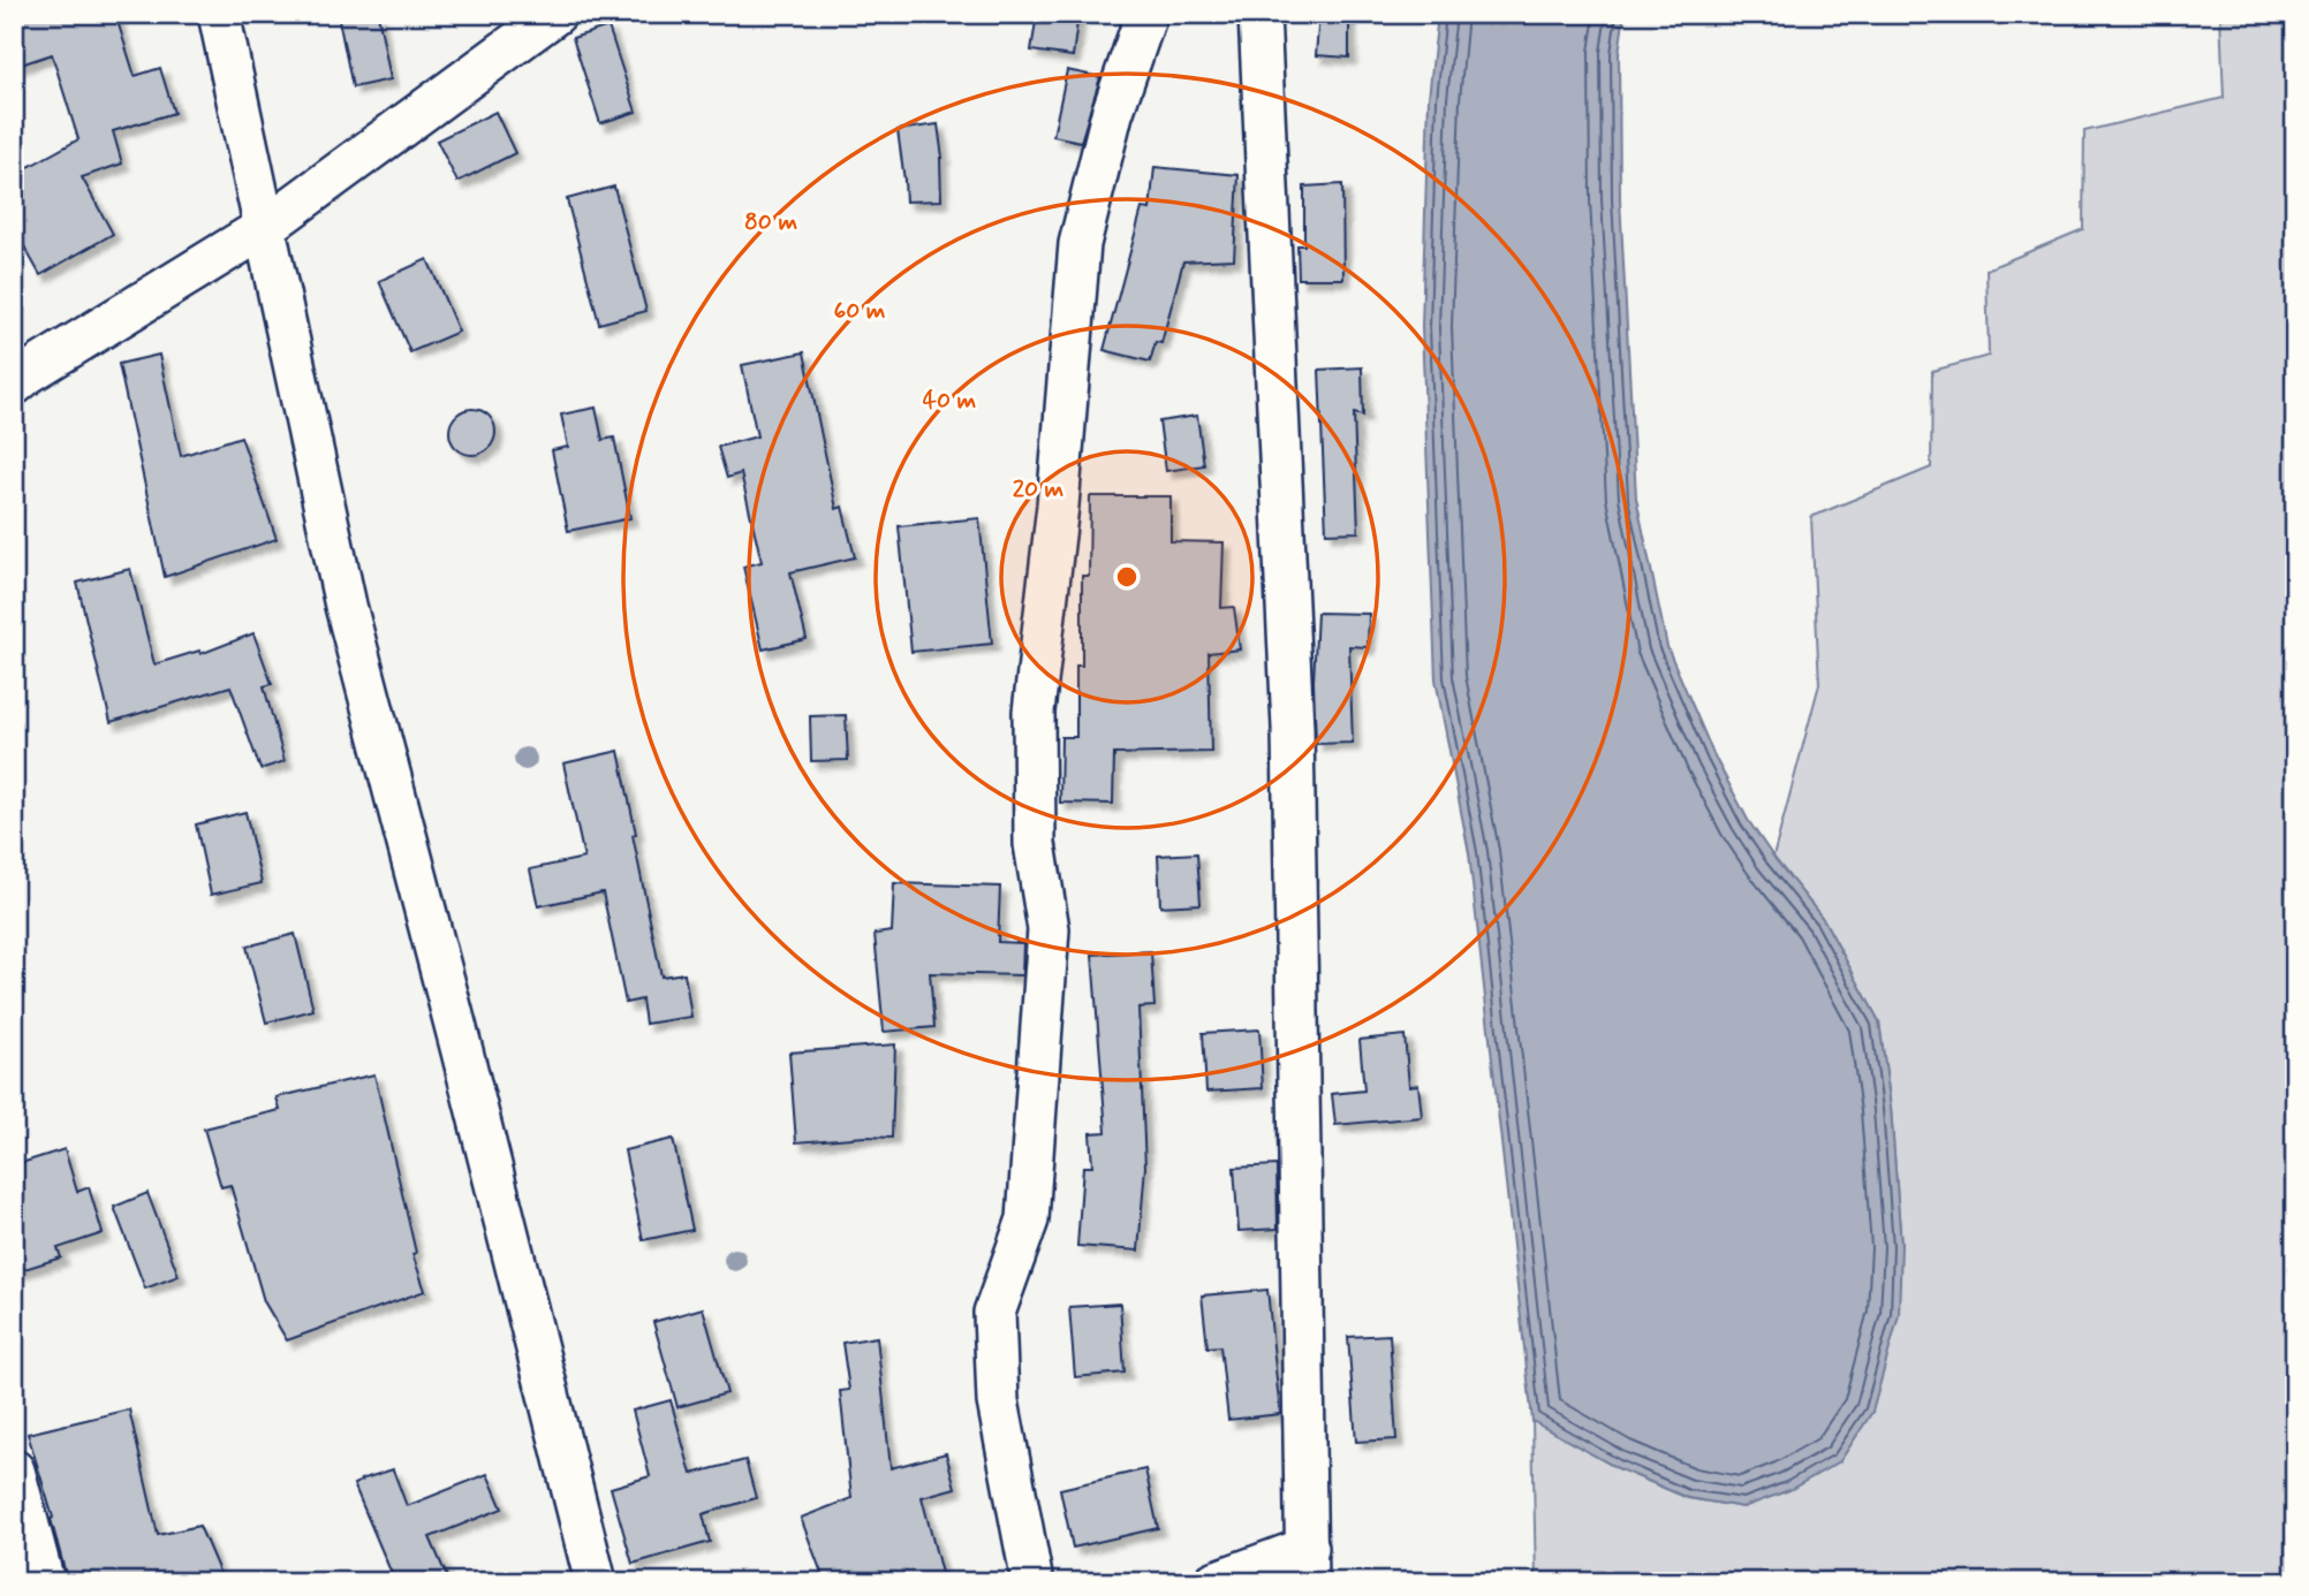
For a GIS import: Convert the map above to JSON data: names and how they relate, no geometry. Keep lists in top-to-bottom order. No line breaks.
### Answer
{"rings":["80 m","60 m","40 m","20 m"]}
